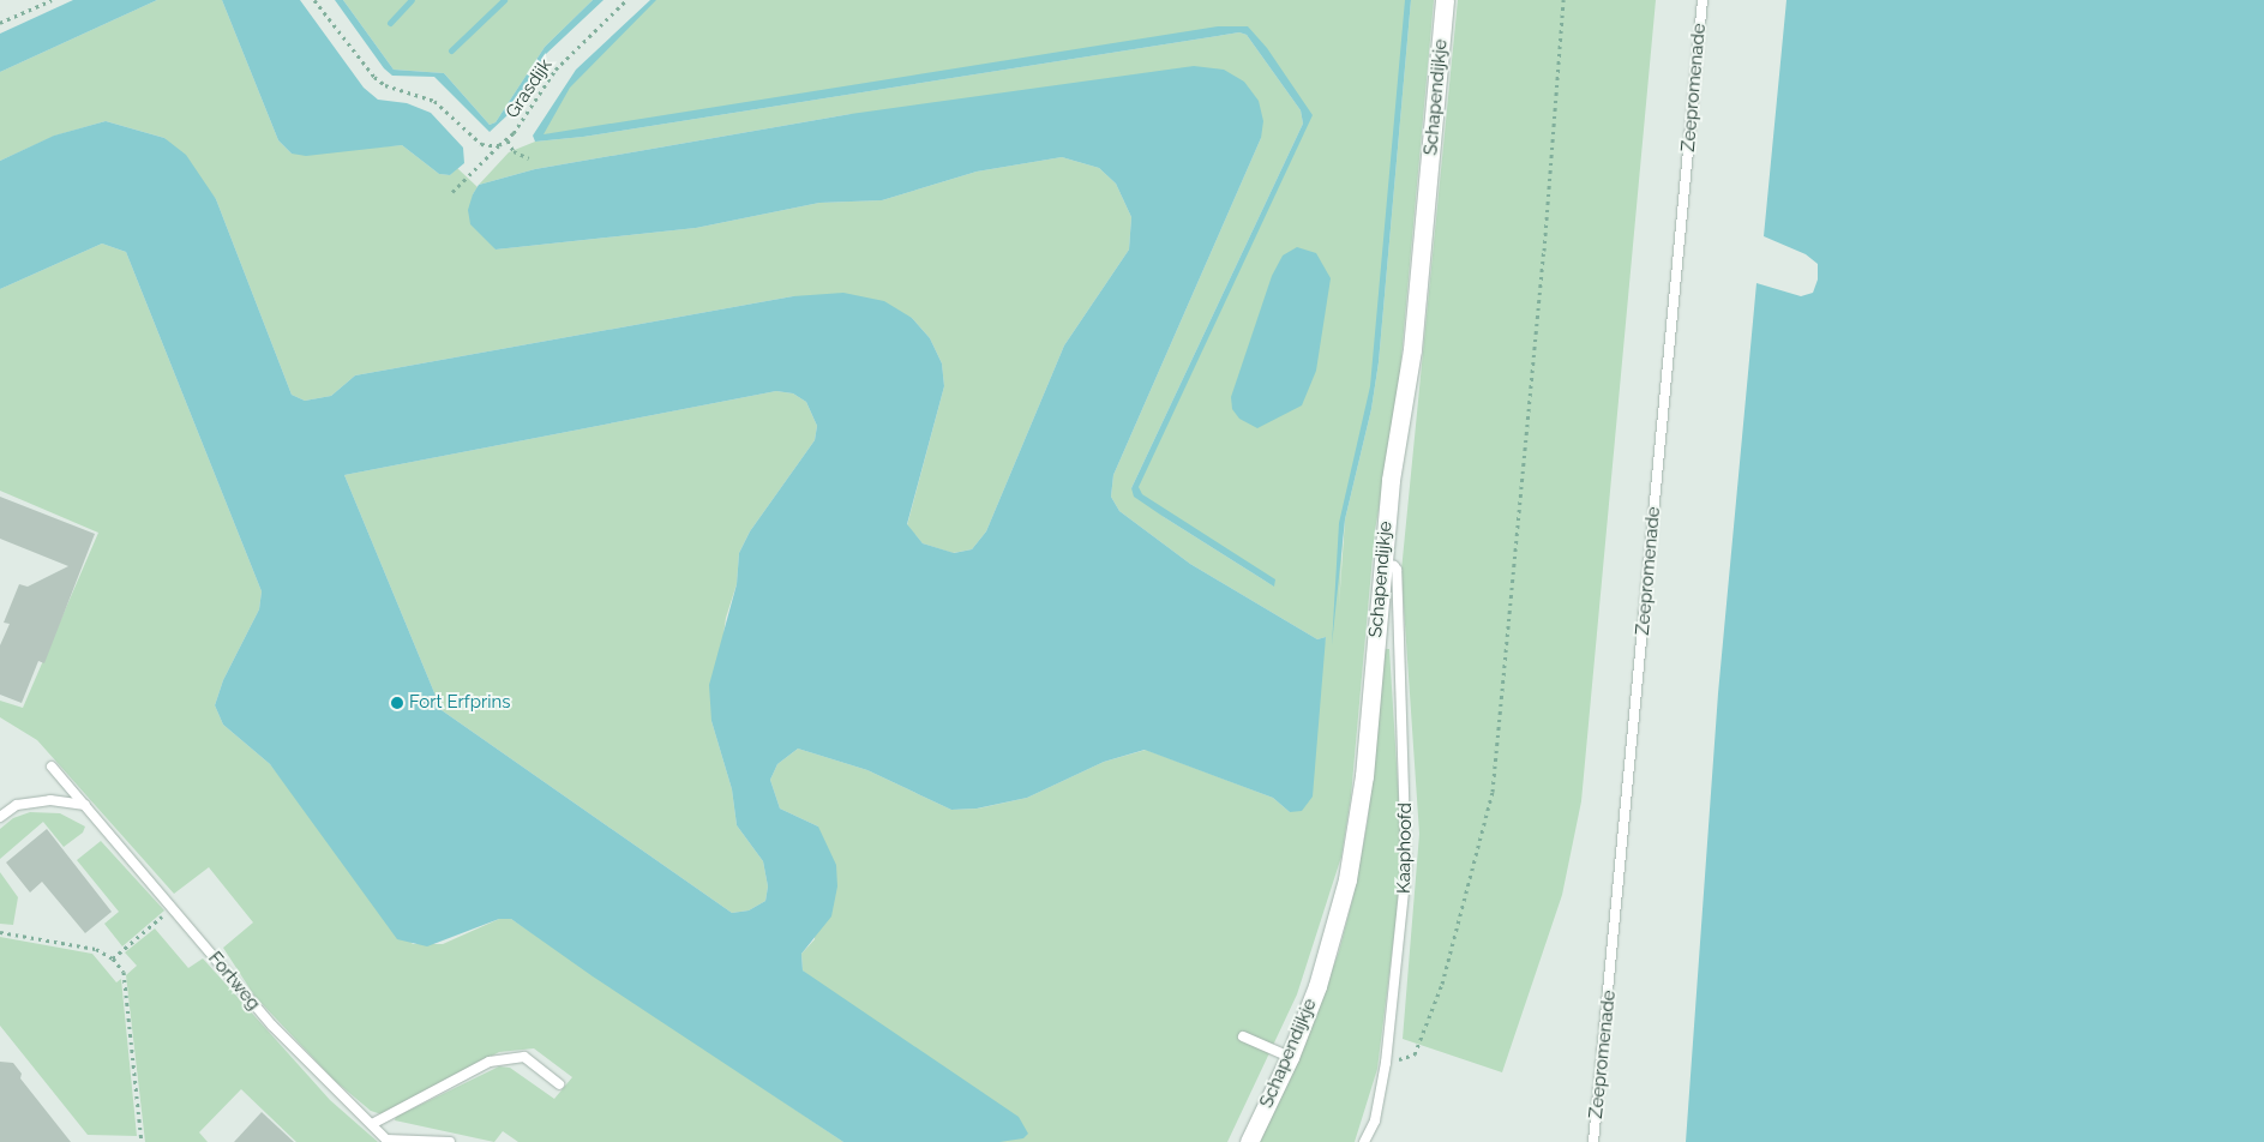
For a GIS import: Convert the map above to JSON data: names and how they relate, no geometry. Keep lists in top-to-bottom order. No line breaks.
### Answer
{"streets":{"street":["Schapendijkje"],"lane":["Zeepromenade","Kaaphoofd","Fortweg"],"path":["Grasdijk"]},"crossings":[["Schapendijkje","Kaaphoofd"]],"places":["Fort Erfprins"]}
